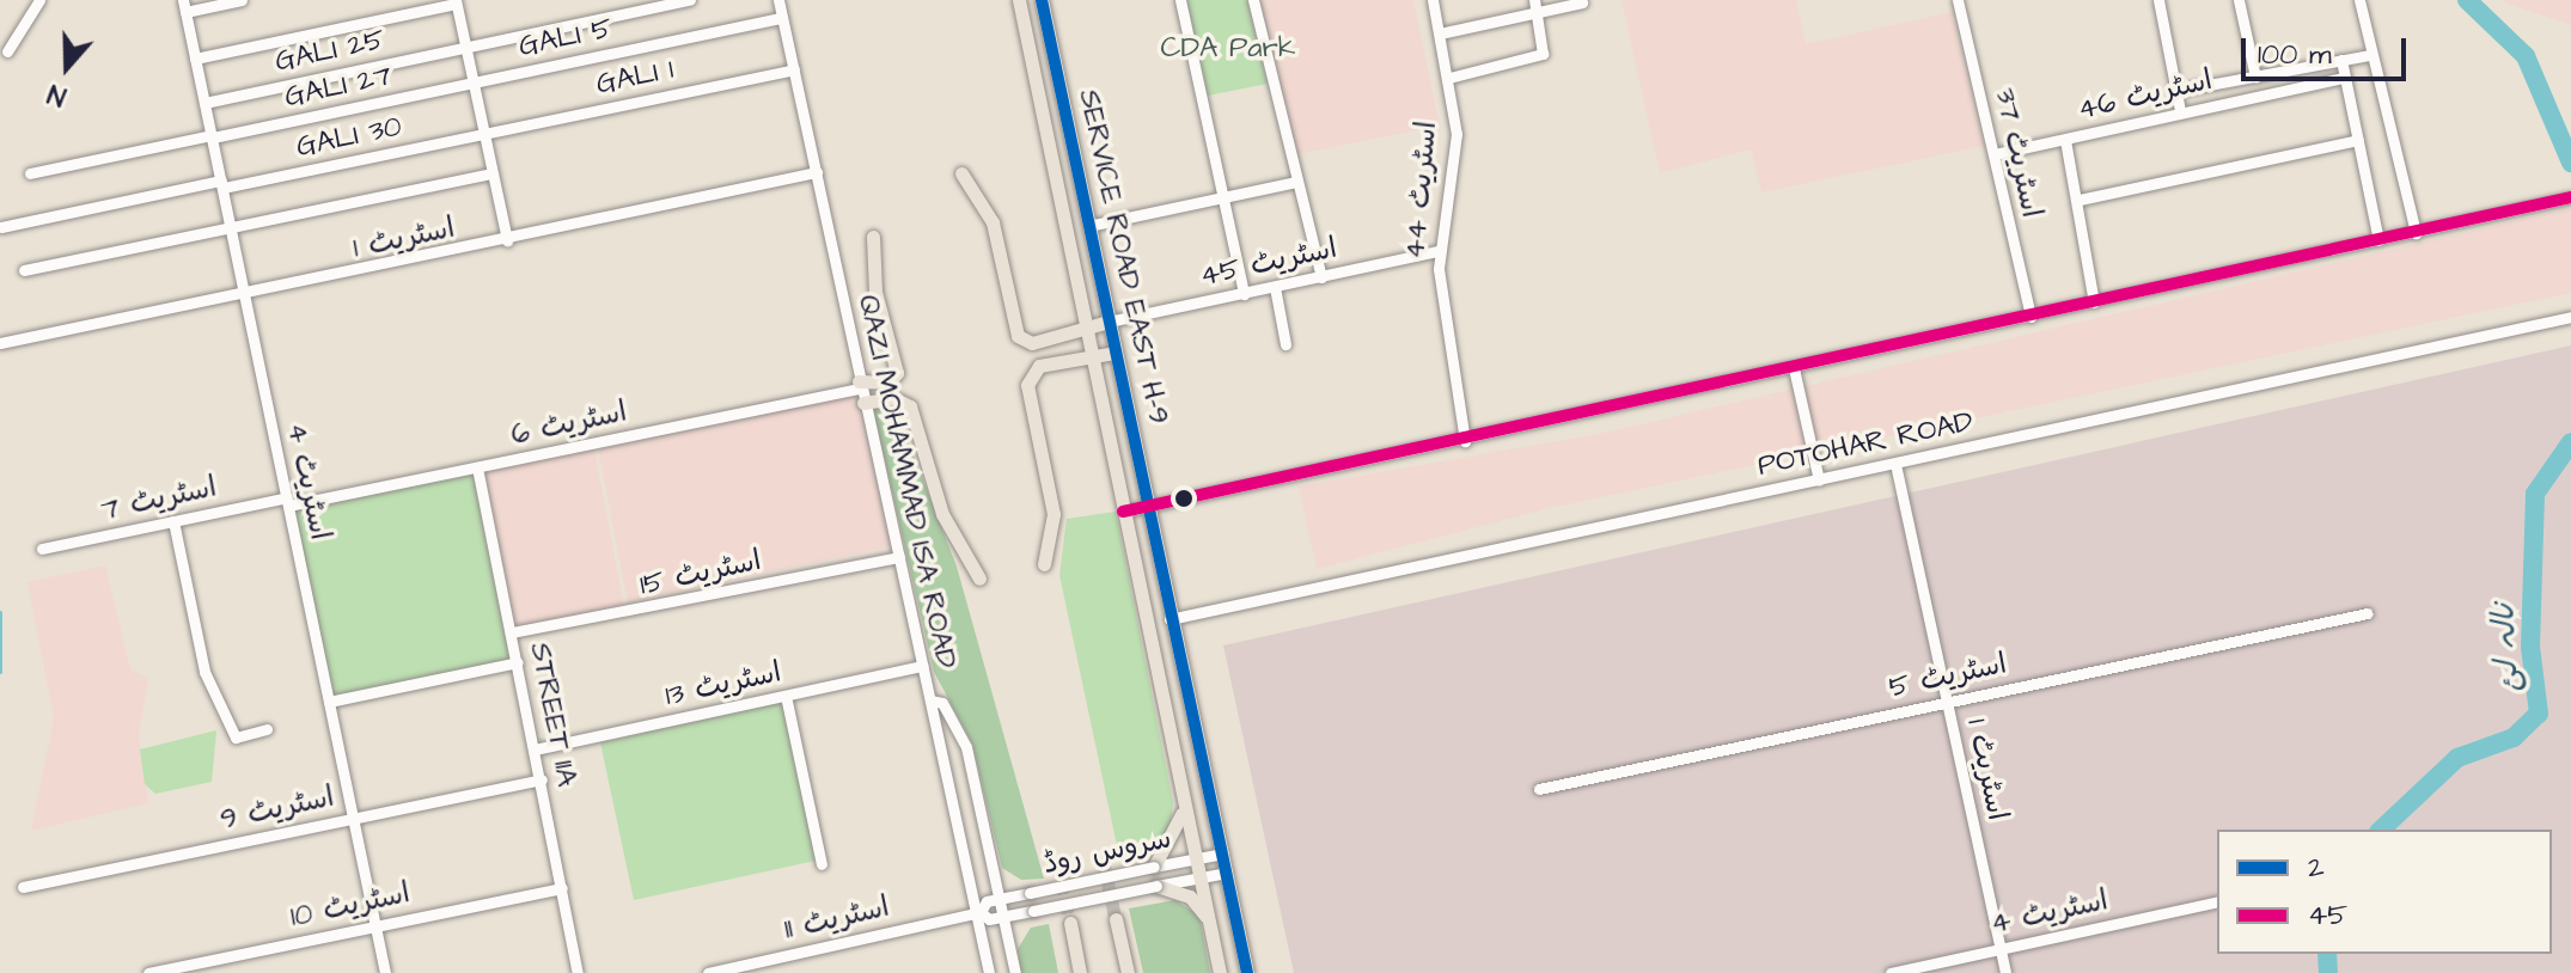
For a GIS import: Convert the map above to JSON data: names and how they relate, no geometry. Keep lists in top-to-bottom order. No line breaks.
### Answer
{"streets":{"main road":["SERVICE ROAD EAST H-9"],"street":["GALI 5","GALI 25","GALI 1","GALI 27","اسٹریٹ 46","GALI 30","اسٹریٹ 37","اسٹریٹ 44","اسٹریٹ 1","اسٹریٹ 45","اسٹریٹ 6","POTOHAR ROAD","اسٹریٹ 4","QAZI MOHAMMAD ISA ROAD","اسٹریٹ 7","اسٹریٹ 15","اسٹریٹ 5","اسٹریٹ 13","STREET 11A","اسٹریٹ 9","سروس روڈ","اسٹریٹ 10","اسٹریٹ 11"]},"crossings":[["GALI 5","GALI 27"],["GALI 5","QAZI MOHAMMAD ISA ROAD"],["GALI 25","اسٹریٹ 4"],["GALI 1","GALI 30"],["GALI 1","QAZI MOHAMMAD ISA ROAD"],["GALI 27","اسٹریٹ 4"],["GALI 30","اسٹریٹ 4"],["اسٹریٹ 44","اسٹریٹ 45"],["اسٹریٹ 1","POTOHAR ROAD"],["اسٹریٹ 1","اسٹریٹ 4"],["اسٹریٹ 1","QAZI MOHAMMAD ISA ROAD"],["اسٹریٹ 1","اسٹریٹ 5"],["SERVICE ROAD EAST H-9","اسٹریٹ 45"],["SERVICE ROAD EAST H-9","POTOHAR ROAD"],["SERVICE ROAD EAST H-9","سروس روڈ"],["اسٹریٹ 6","اسٹریٹ 4"],["اسٹریٹ 6","QAZI MOHAMMAD ISA ROAD"],["اسٹریٹ 6","اسٹریٹ 7"],["اسٹریٹ 6","STREET 11A"],["اسٹریٹ 4","اسٹریٹ 7"],["اسٹریٹ 4","اسٹریٹ 9"],["اسٹریٹ 4","اسٹریٹ 10"],["QAZI MOHAMMAD ISA ROAD","اسٹریٹ 15"],["QAZI MOHAMMAD ISA ROAD","اسٹریٹ 13"],["QAZI MOHAMMAD ISA ROAD","سروس روڈ"],["QAZI MOHAMMAD ISA ROAD","اسٹریٹ 11"],["اسٹریٹ 15","STREET 11A"],["اسٹریٹ 13","STREET 11A"],["STREET 11A","اسٹریٹ 9"],["STREET 11A","اسٹریٹ 10"],["سروس روڈ","اسٹریٹ 11"]],"water":["نالہ لئ"],"parks":["CDA Park"],"lines":["transit line 2","transit line 45"],"legend":["2","45"],"scale_bar":"100 m","north":"bottom"}
